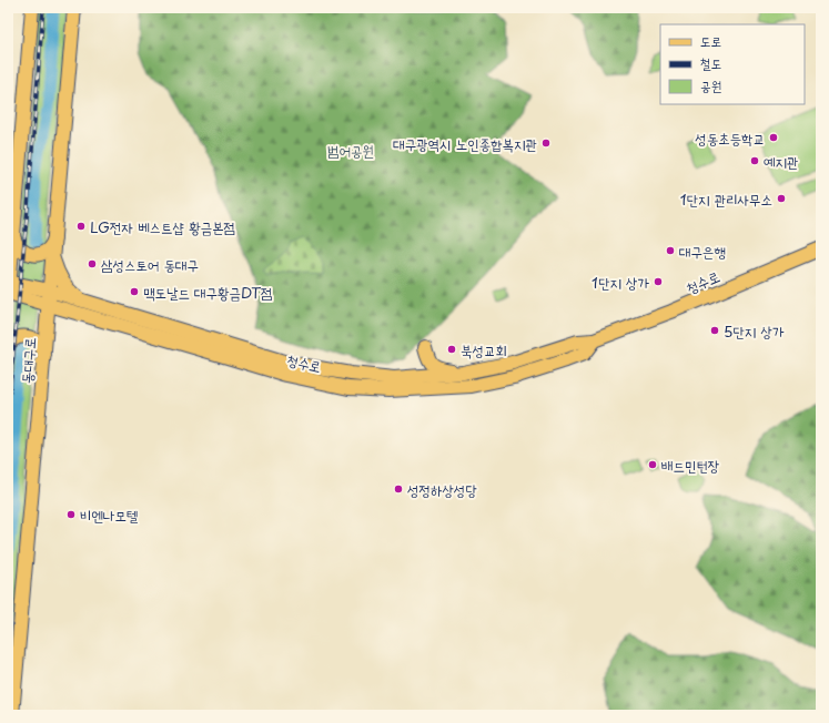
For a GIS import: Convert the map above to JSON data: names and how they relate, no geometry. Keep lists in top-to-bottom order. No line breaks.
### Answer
{"streets":{"main road":["청수로","동대구로"]},"crossings":[["청수로","동대구로"]],"parks":["범어공원"],"places":["성동초등학교","대구광역시 노인종합복지관","예지관","1단지 관리사무소","LG전자 베스트샵 황금본점","대구은행","삼성스토어 동대구","1단지 상가","맥도날드 대구황금DT점","5단지 상가","북성교회","배드민턴장","성정하상성당","비엔나모텔"],"legend":["도로","철도","공원"]}
